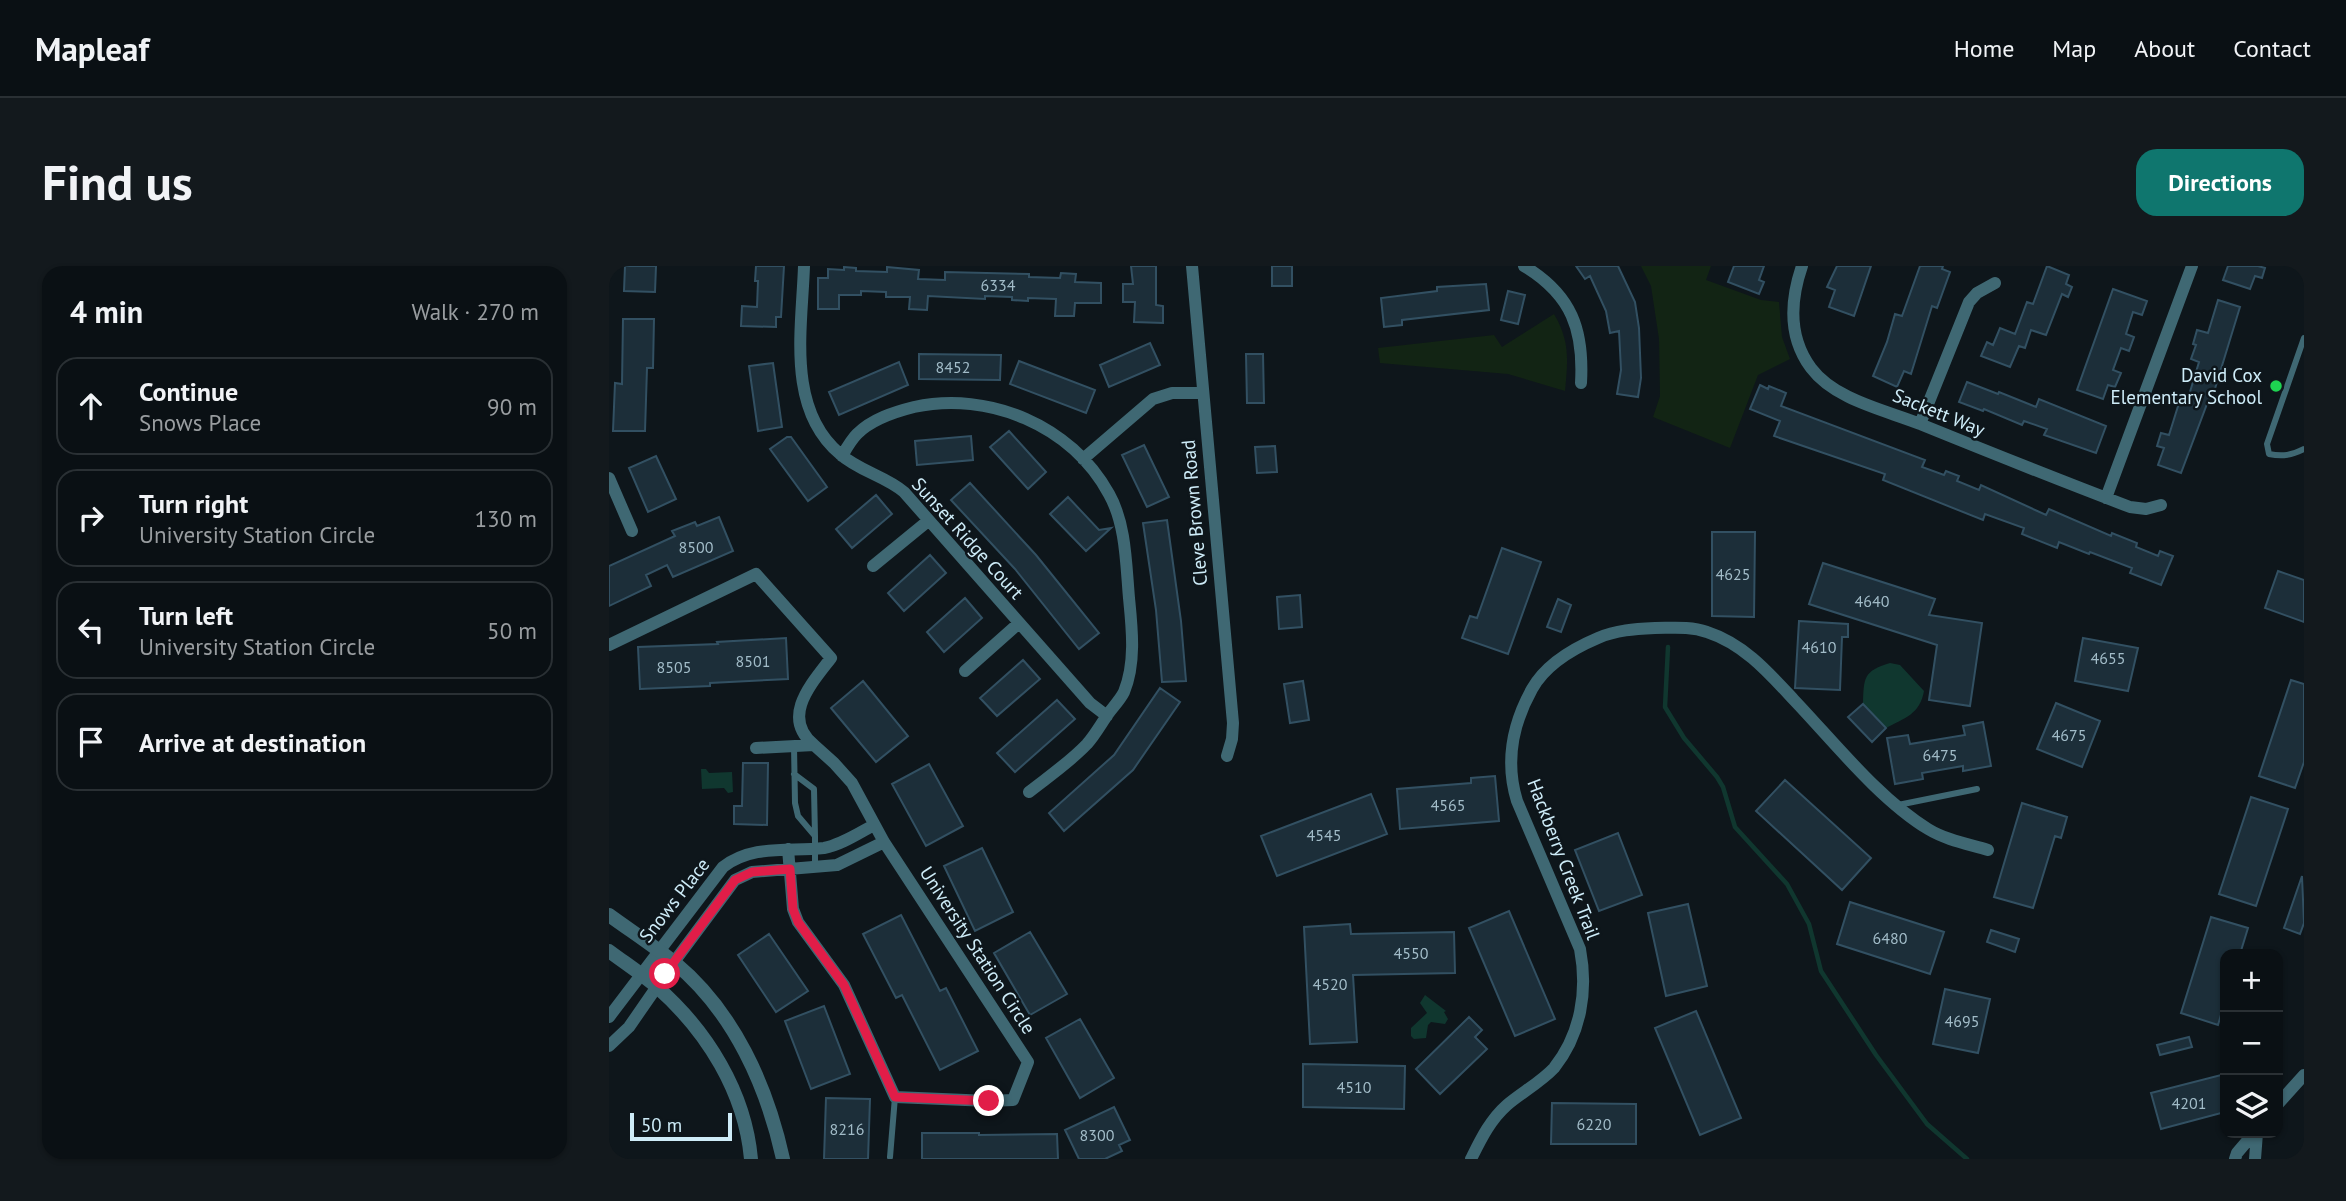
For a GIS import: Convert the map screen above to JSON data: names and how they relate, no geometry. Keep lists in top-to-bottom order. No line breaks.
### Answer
{"streets":{"street":["Sackett Way","Cleve Brown Road","Sunset Ridge Court","Hackberry Creek Trail","Snows Place","University Station Circle"]},"crossings":[["Snows Place","University Station Circle"]],"places":["David Cox Elementary School"],"house_numbers":["6334","8452","8500","4625","4640","4610","4655","8501","8505","4675","6475","4565","4545","6480","4550","4520","4695","4510","4201","6220","8216","8300"],"scale_bar":"50 m","page":{"header":"Mapleaf","nav":["Home","Map","About","Contact"],"buttons":"Directions","title":"Find us","heading":["4 min","Walk · 270 m"],"list":[["Continue","Snows Place","90 m"],["Turn right","University Station Circle","130 m"],["Turn left","University Station Circle","50 m"],"Arrive at destination"],"map_buttons":["+","−"],"scale":"50 m"}}
